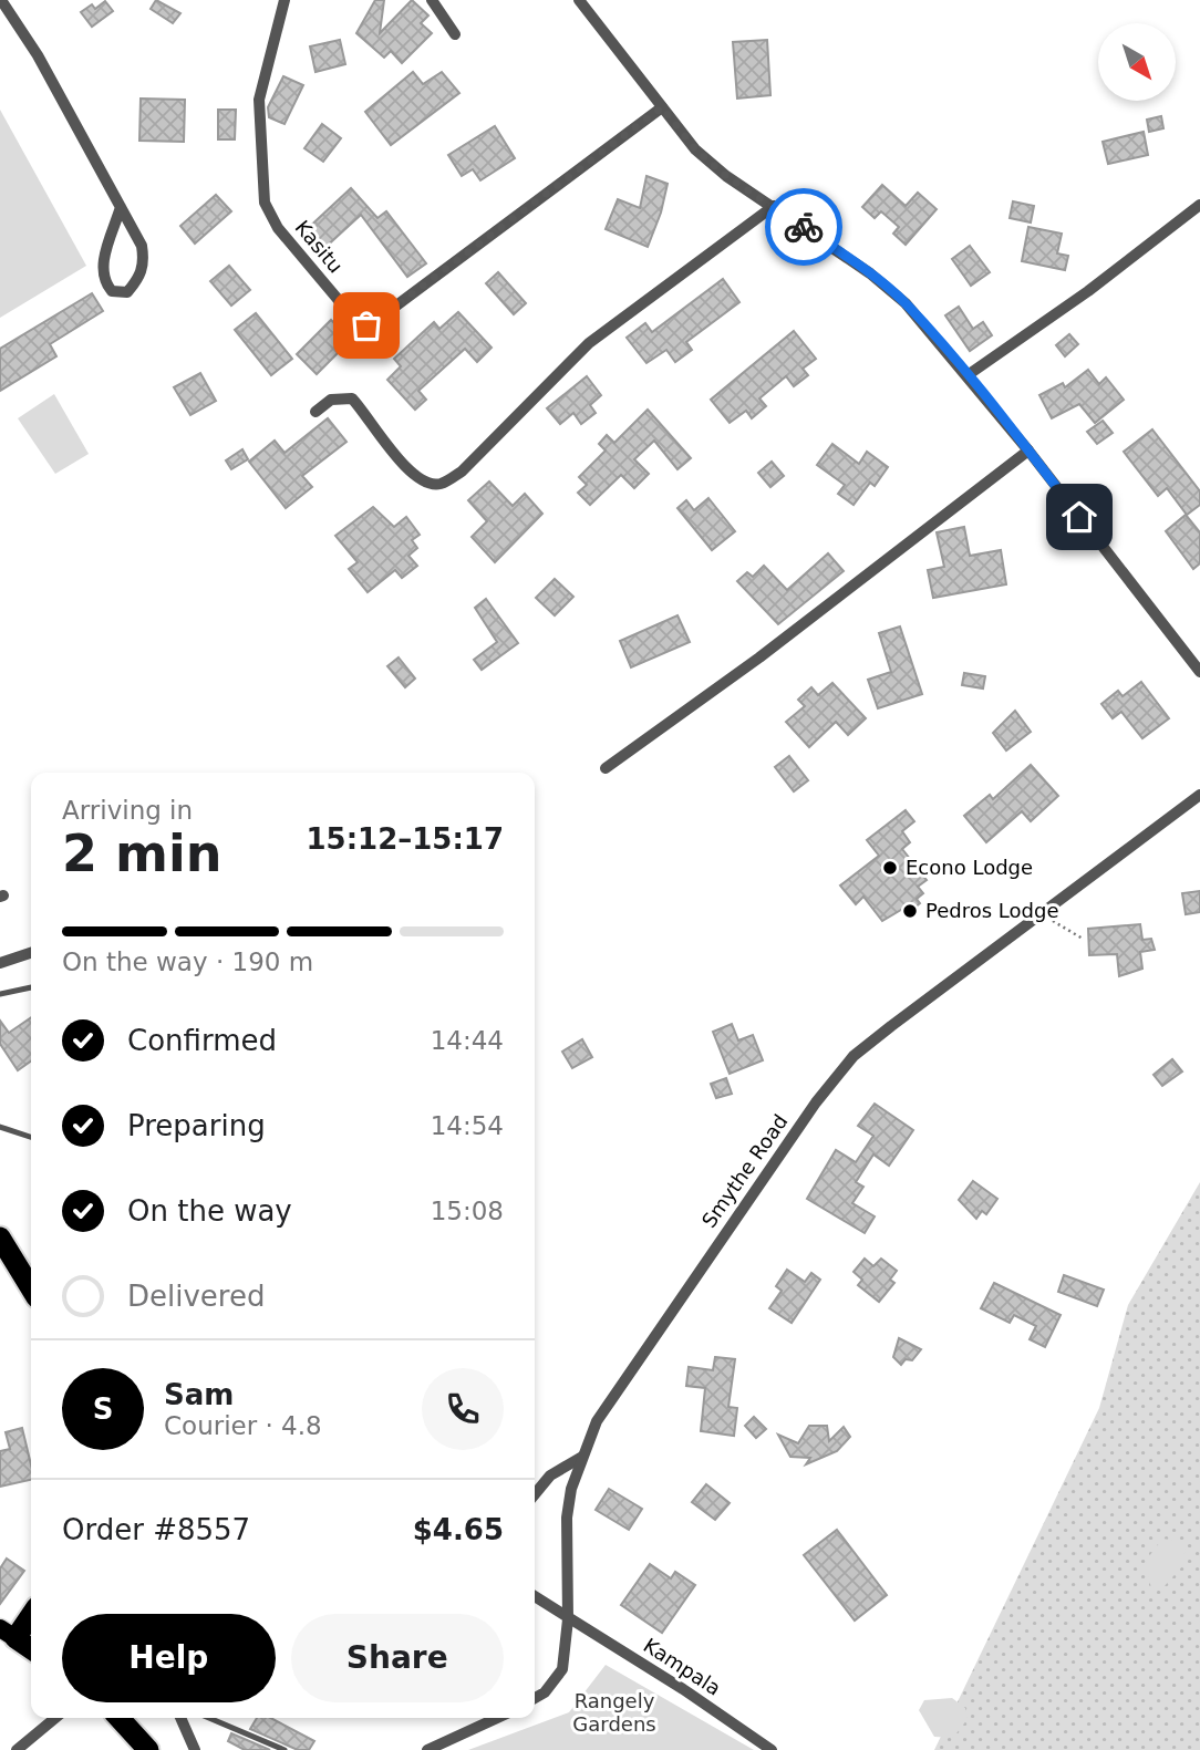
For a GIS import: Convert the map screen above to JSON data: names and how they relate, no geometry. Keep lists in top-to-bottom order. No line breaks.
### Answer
{"streets":{"street":["Kasitu","Smythe Road","Kampala"]},"crossings":[["Smythe Road","Kampala"]],"parks":["Rangely Gardens"],"places":["Econo Lodge","Pedros Lodge"],"north":"bottom right","page":{"heading":["2 min","Arriving in","15:12–15:17"],"panel":["Sam","Courier · 4.8","Order #8557","$4.65"],"bar":"On the way · 190 m","list":[["Confirmed","14:44"],["Preparing","14:54"],["On the way","15:08"],"Delivered"],"round":"S","buttons":["Help","Share"]}}
